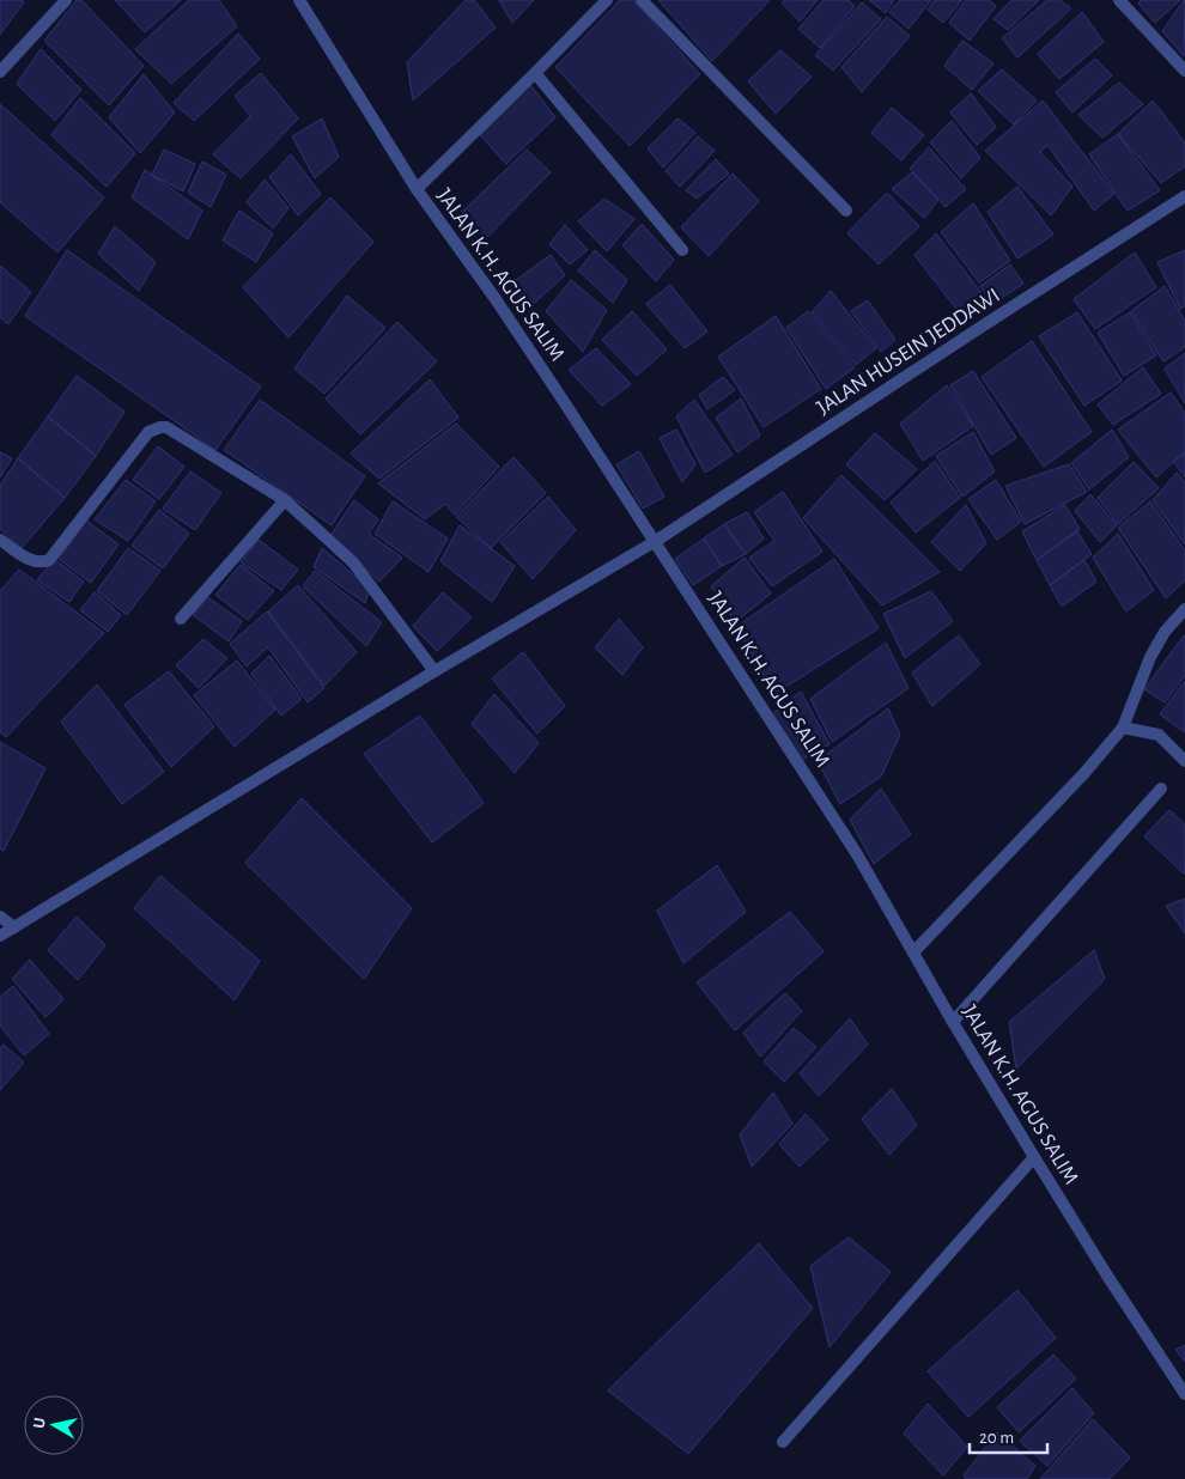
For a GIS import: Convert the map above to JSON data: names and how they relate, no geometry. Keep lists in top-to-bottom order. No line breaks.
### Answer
{"streets":{"street":["JALAN K.H. AGUS SALIM","JALAN HUSEIN JEDDAWI"]},"crossings":[["JALAN K.H. AGUS SALIM","JALAN HUSEIN JEDDAWI"]],"scale_bar":"20 m","north":"left"}
